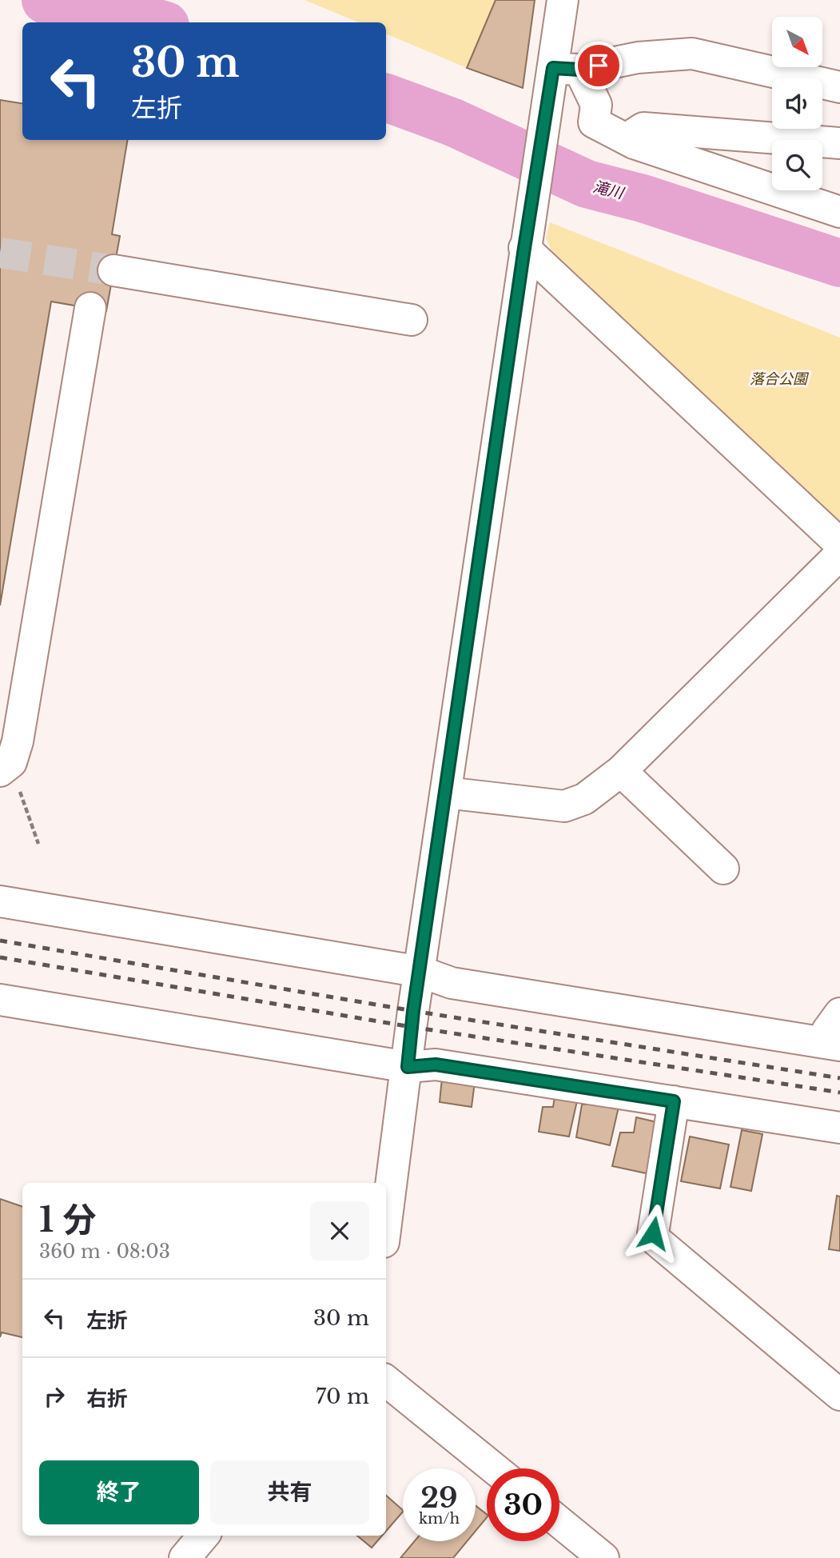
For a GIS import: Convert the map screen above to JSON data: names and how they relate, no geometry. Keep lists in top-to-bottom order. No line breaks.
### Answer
{"water":["滝川"],"parks":["落合公園"],"north":"bottom right","page":{"turn":["30 m","左折"],"heading":["1 分","360 m · 08:03"],"list":[{"name":"左折","value":"30 m"},{"name":"右折","value":"70 m"}],"buttons":["終了","共有"],"speed":"29 km/h","limit":"30"}}
